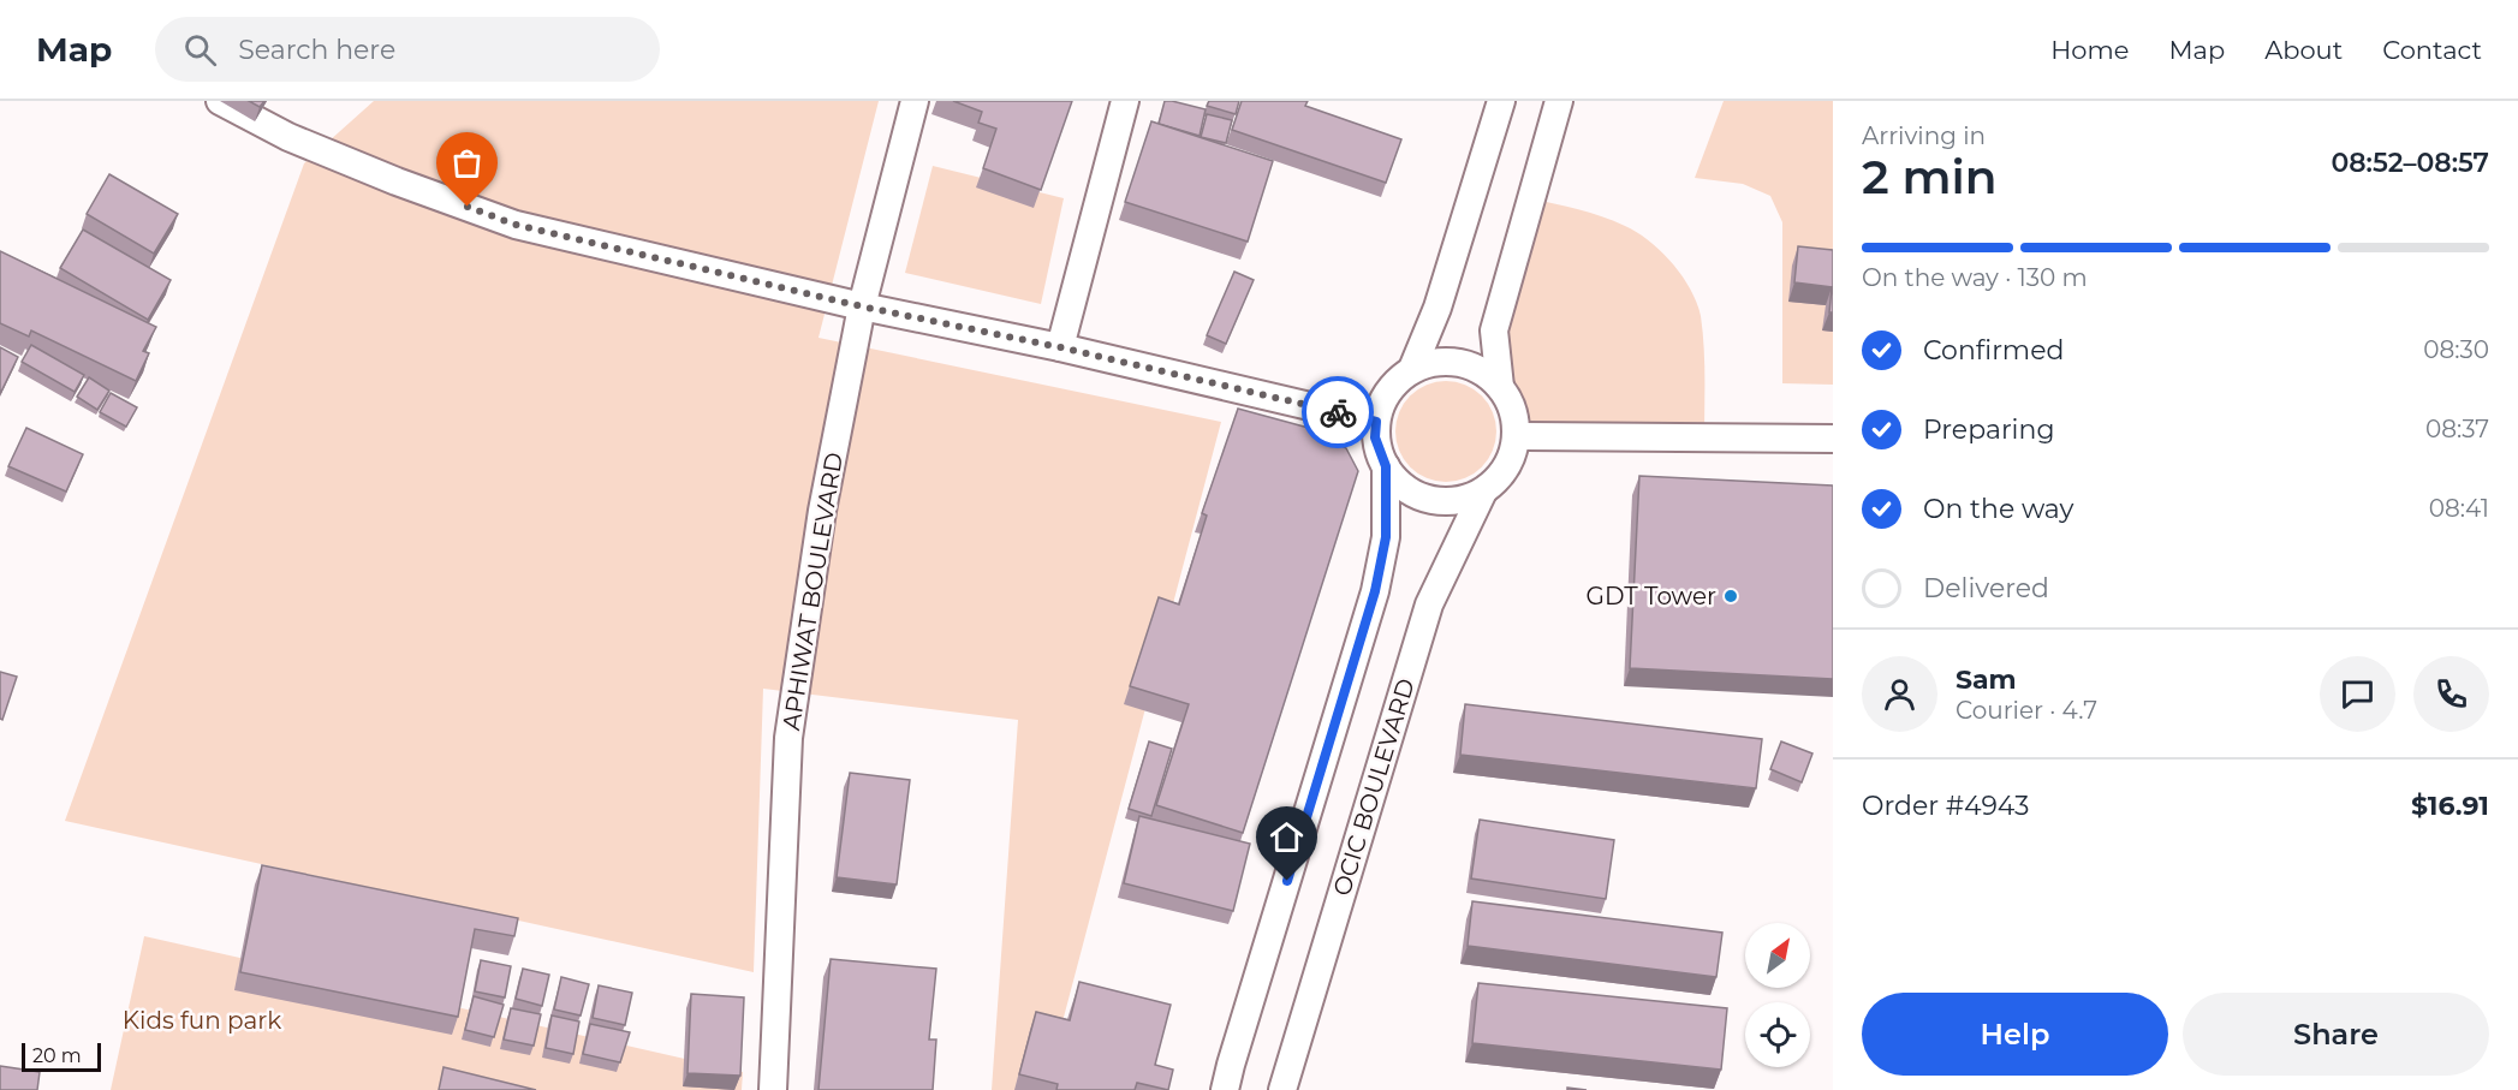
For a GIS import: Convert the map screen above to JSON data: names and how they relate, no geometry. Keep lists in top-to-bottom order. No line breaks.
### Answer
{"streets":{"street":["APHIWAT BOULEVARD","OCIC BOULEVARD"]},"parks":["Kids fun park"],"places":["GDT Tower"],"scale_bar":"20 m","north":"top right","page":{"header":"Map","search":"Search here","nav":["Home","Map","About","Contact"],"heading":["2 min","Arriving in","08:52–08:57"],"panel":["Sam","Courier · 4.7","Order #4943","$16.91"],"bar":"On the way · 130 m","list":[["Confirmed","08:30"],["Preparing","08:37"],["On the way","08:41"],"Delivered"],"buttons":["Help","Share"],"scale":"20 m"}}
